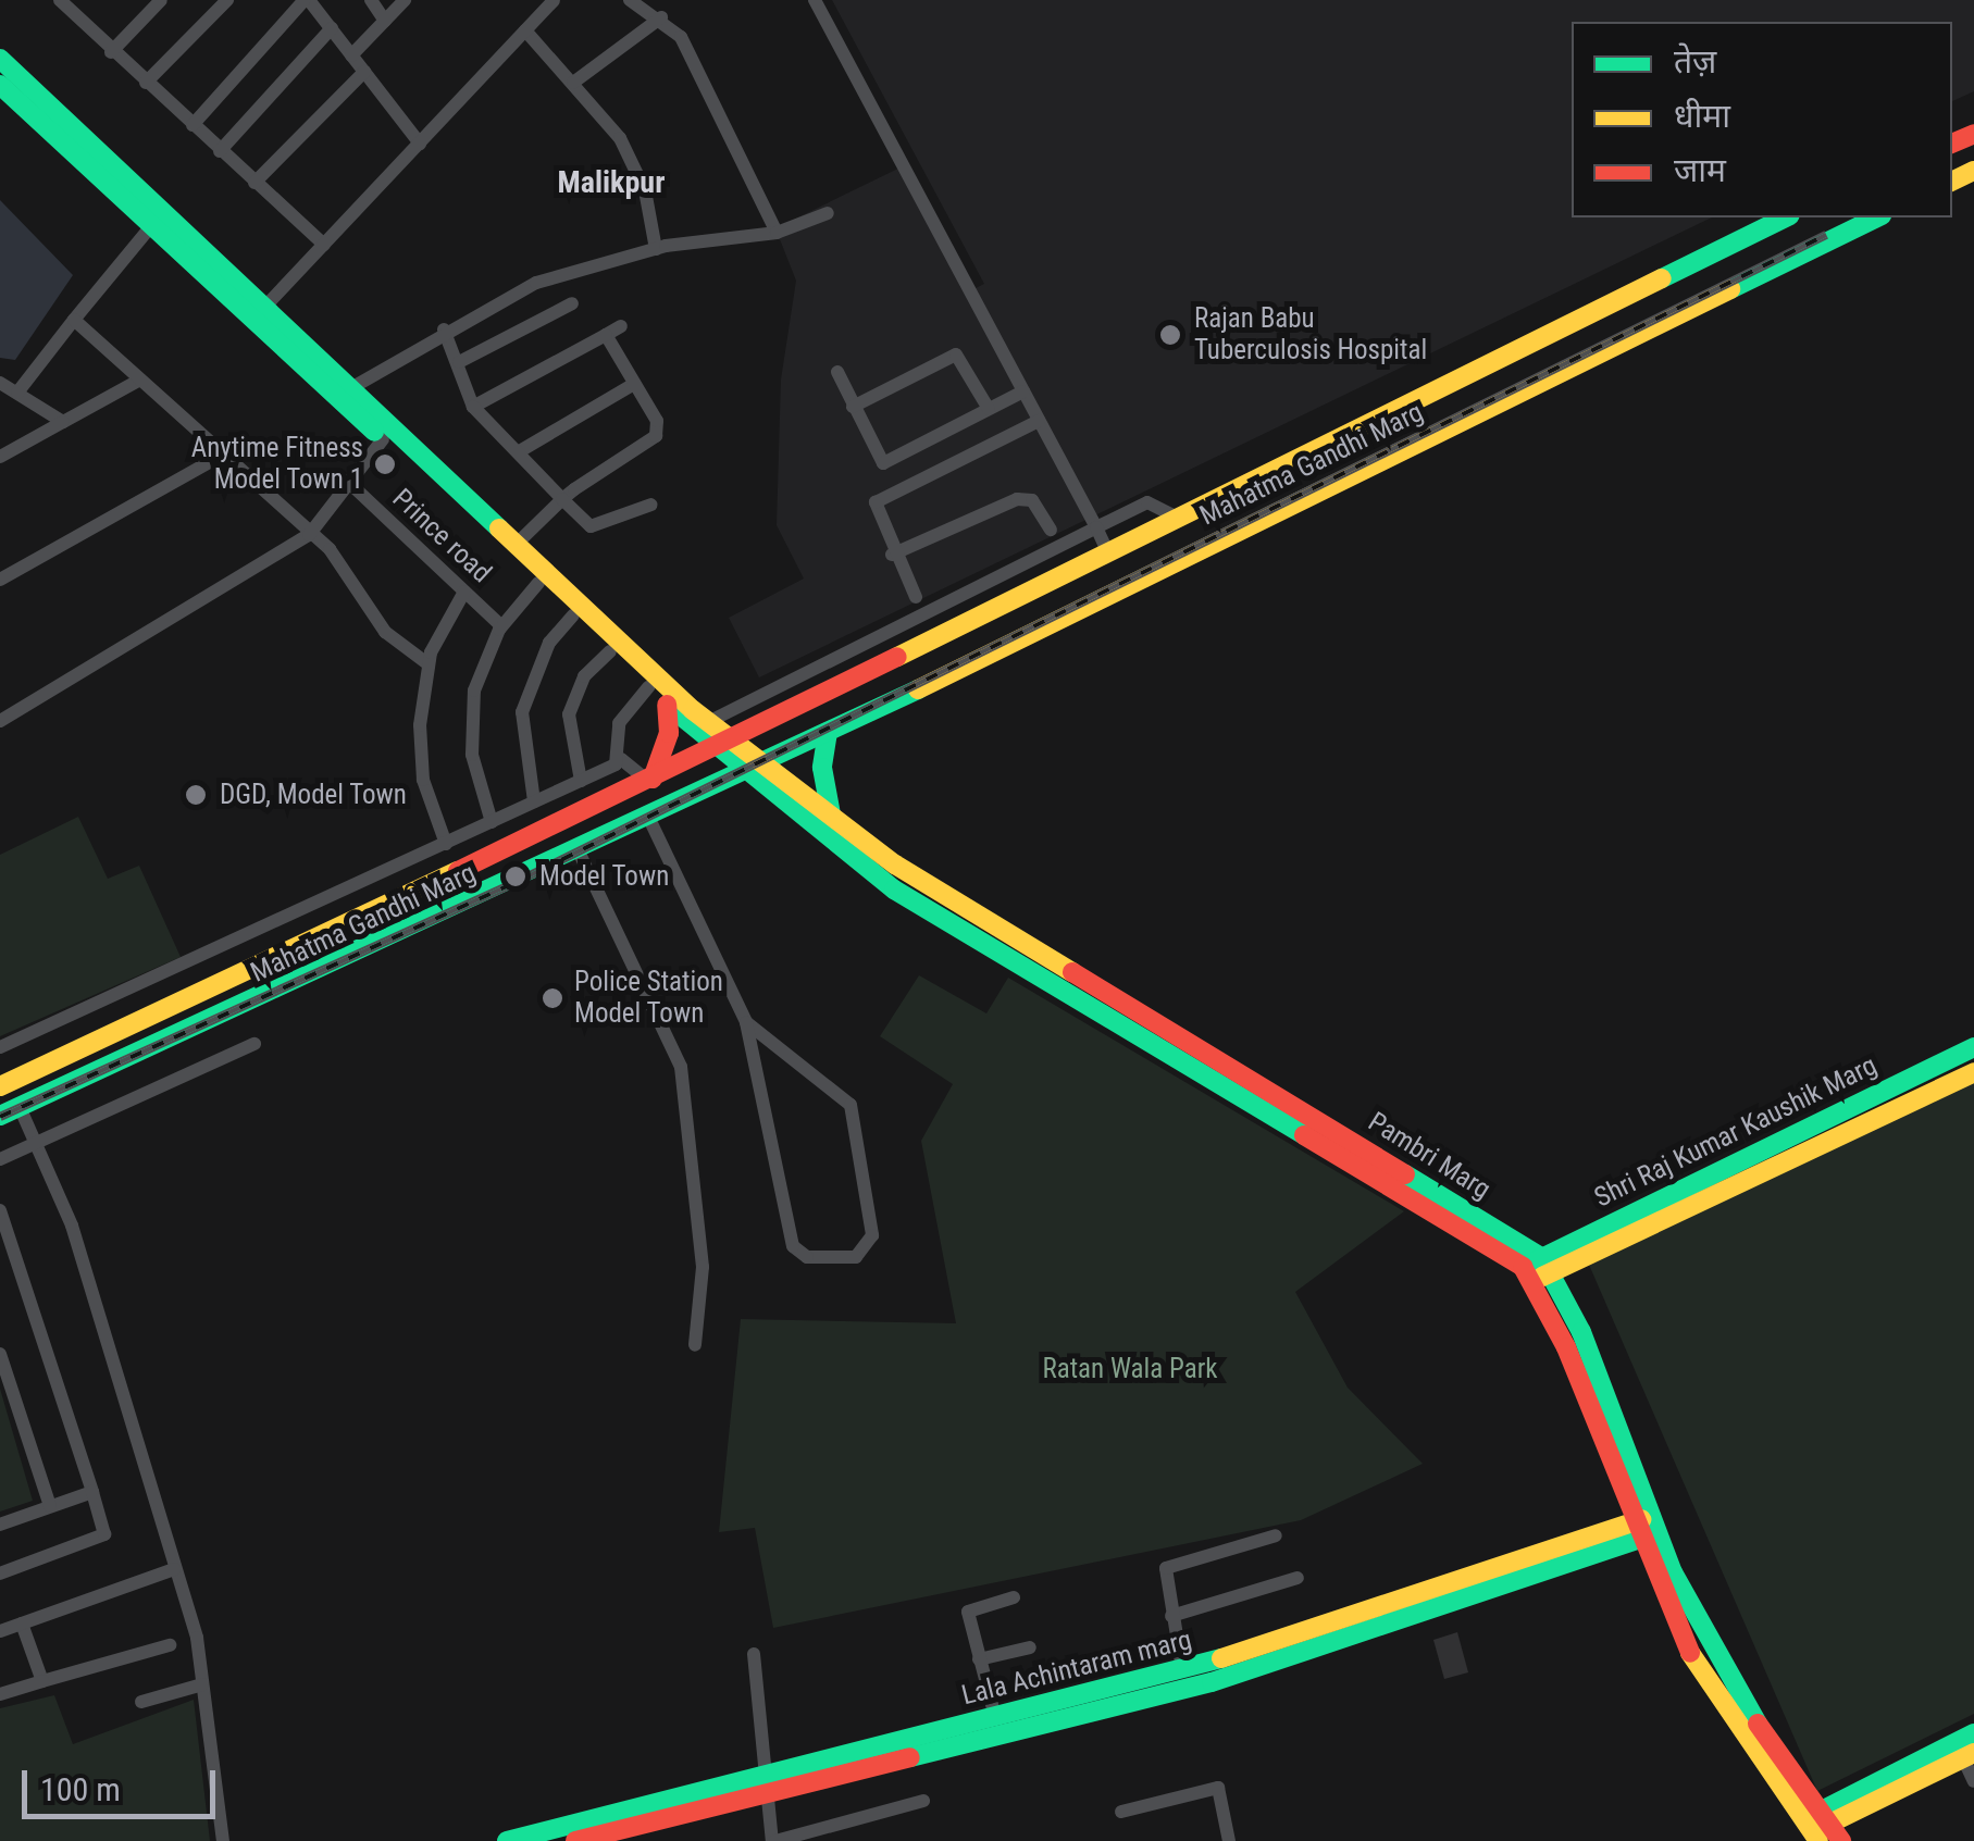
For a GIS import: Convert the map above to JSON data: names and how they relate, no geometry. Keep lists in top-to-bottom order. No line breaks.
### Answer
{"streets":{"street":["Mahatma Gandhi Marg","Prince road","Shri Raj Kumar Kaushik Marg","Pambri Marg","Lala Achintaram marg"]},"crossings":[["Mahatma Gandhi Marg","Pambri Marg"],["Shri Raj Kumar Kaushik Marg","Pambri Marg"]],"districts":["Malikpur"],"parks":["Ratan Wala Park"],"places":["Rajan Babu Tuberculosis Hospital","Anytime Fitness Model Town 1","DGD, Model Town","Model Town","Police Station Model Town"],"legend":["तेज़","धीमा","जाम"],"scale_bar":"100 m"}
